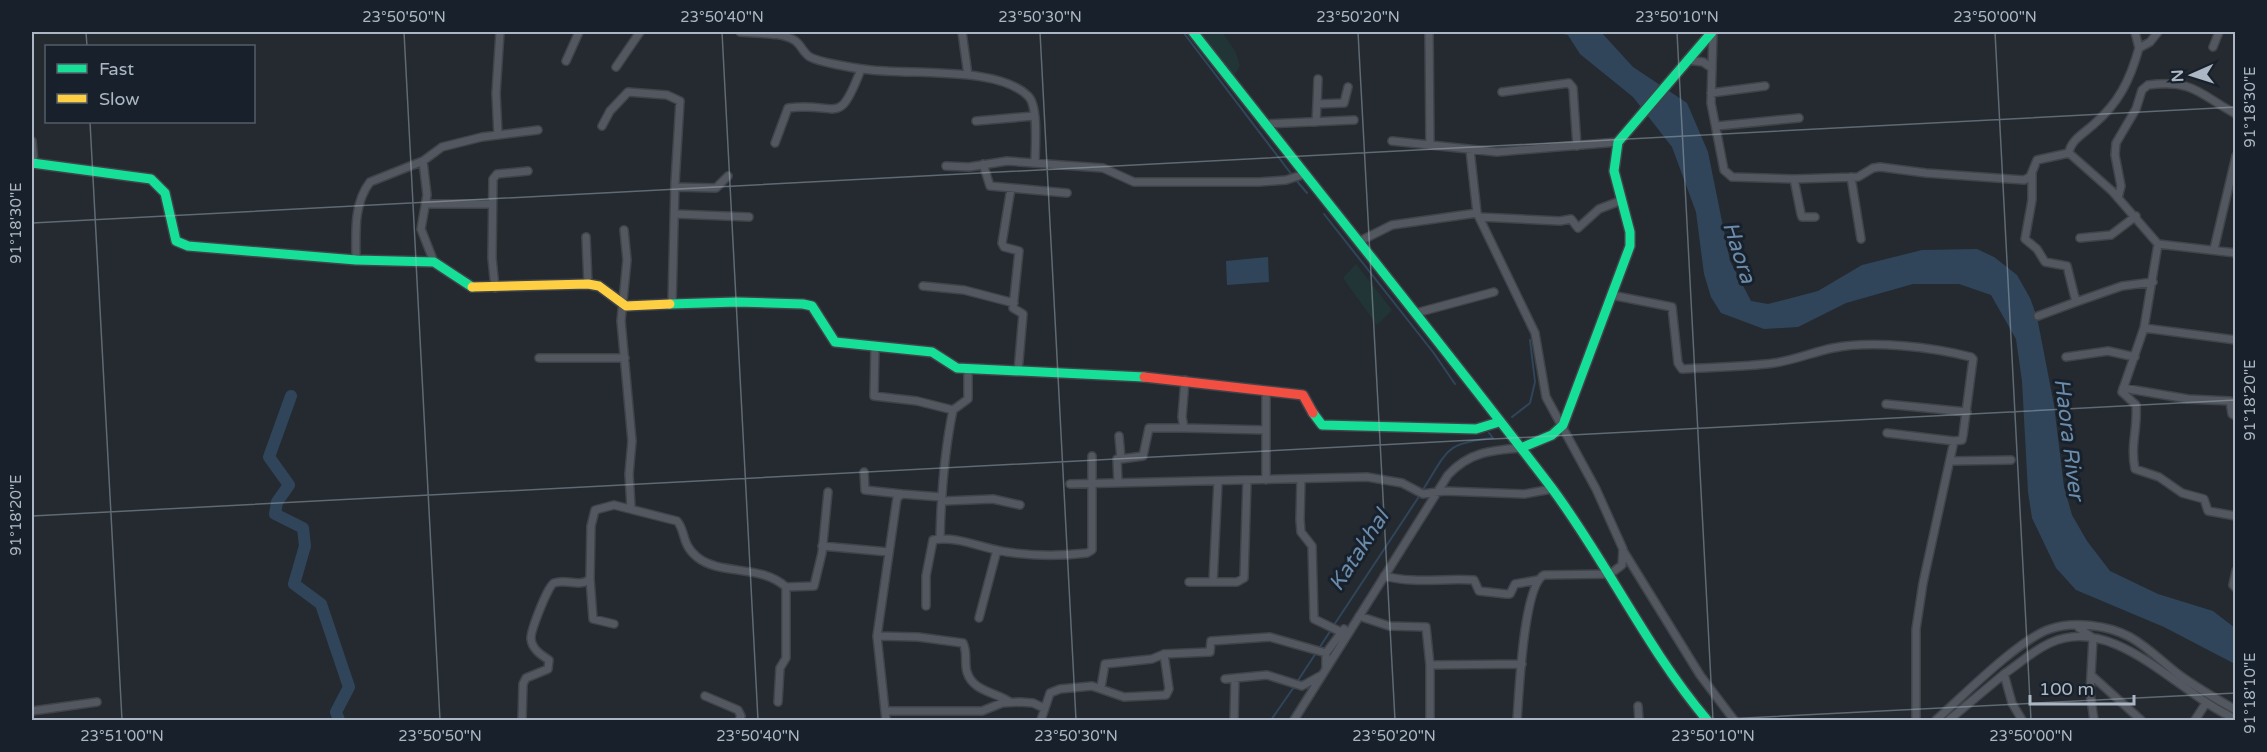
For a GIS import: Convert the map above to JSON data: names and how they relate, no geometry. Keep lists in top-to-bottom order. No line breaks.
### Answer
{"water":["Haora","Haora River","Katakhal"],"legend":["Fast","Slow"],"scale_bar":"100 m","north":"left","coordinates":["23°50'50\"N","23°50'40\"N","23°50'30\"N","23°50'20\"N","23°50'10\"N","23°50'00\"N","91°18'30\"E","91°18'20\"E","91°18'10\"E","23°51'00\"N"]}
